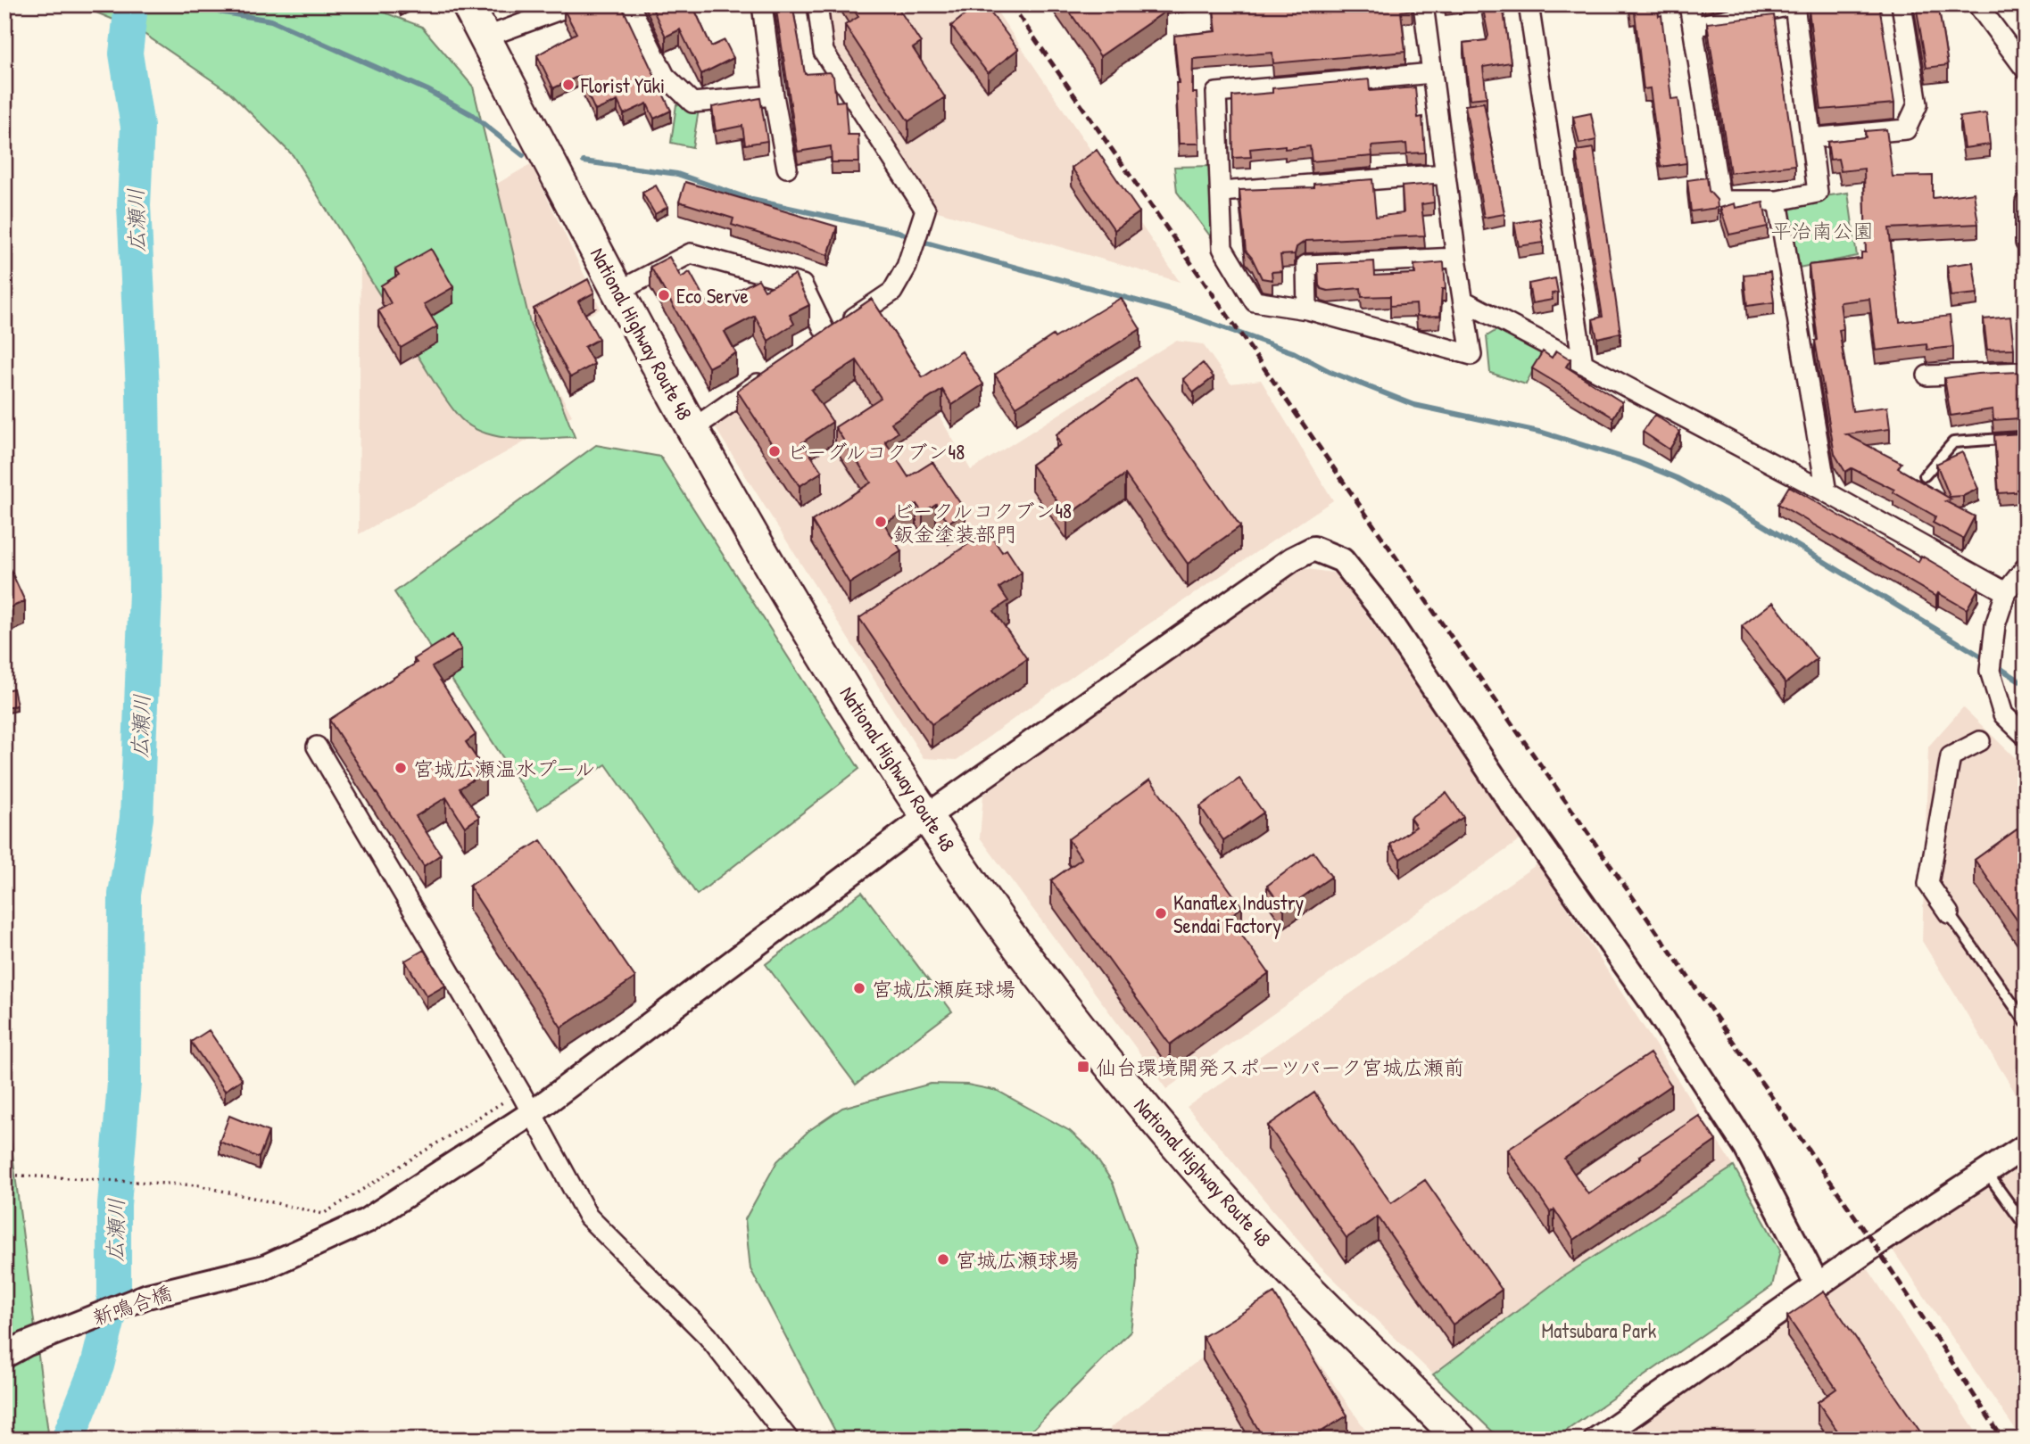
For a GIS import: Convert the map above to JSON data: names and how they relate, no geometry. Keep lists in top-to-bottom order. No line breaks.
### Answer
{"streets":{"highway":["National Highway Route 48"],"street":["新鳴合橋"]},"crossings":[["National Highway Route 48","新鳴合橋"]],"water":["広瀬川"],"parks":["平治南公園","Matsubara Park"],"places":{"other":["Florist Yūki","Eco Serve","ビーグルコクブン48","ビークルコクブン48 鈑金塗装部門","宮城広瀬温水プール","Kanaflex Industry Sendai Factory","宮城広瀬庭球場","宮城広瀬球場"],"transit":["仙台環境開発スポーツパーク宮城広瀬前"]}}
